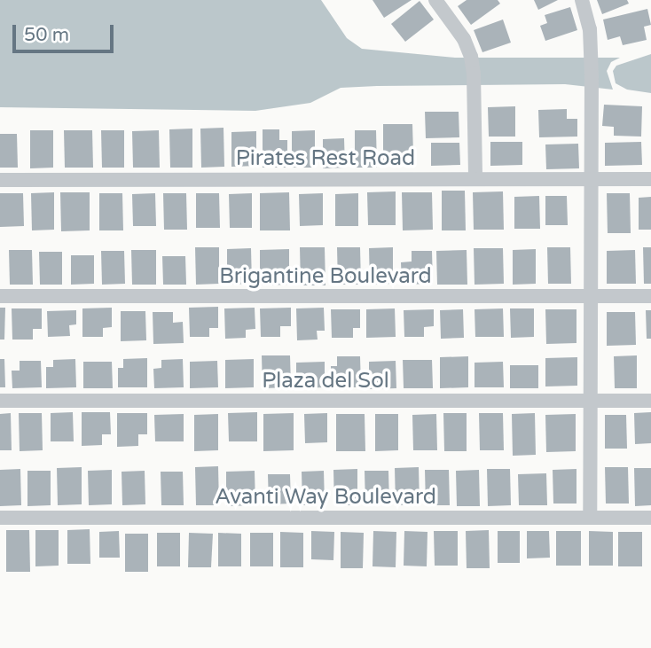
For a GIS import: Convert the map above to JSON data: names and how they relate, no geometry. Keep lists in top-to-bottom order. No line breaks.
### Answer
{"streets":{"street":["Pirates Rest Road","Brigantine Boulevard","Plaza del Sol","Avanti Way Boulevard"]},"scale_bar":"50 m"}
